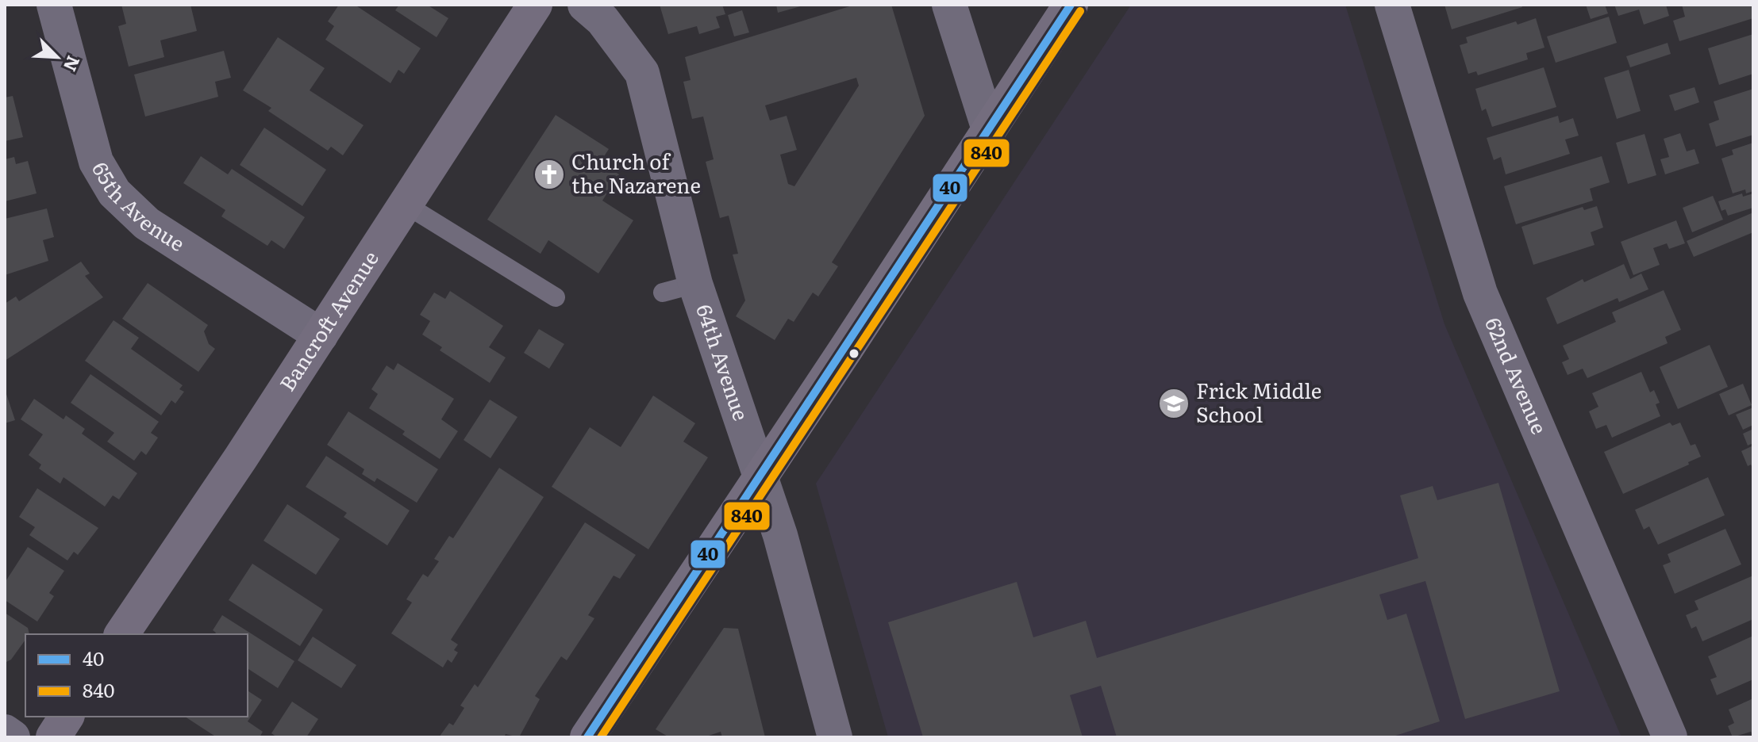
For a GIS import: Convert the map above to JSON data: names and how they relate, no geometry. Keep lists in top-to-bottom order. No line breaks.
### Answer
{"streets":{"main road":["Bancroft Avenue"],"street":["65th Avenue","64th Avenue","62nd Avenue"]},"crossings":[["65th Avenue","Bancroft Avenue"]],"places":{"church":["Church of the Nazarene"],"school or university":["Frick Middle School"]},"lines":["transit line 40","transit line 840"],"legend":["40","840"],"north":"bottom right"}
